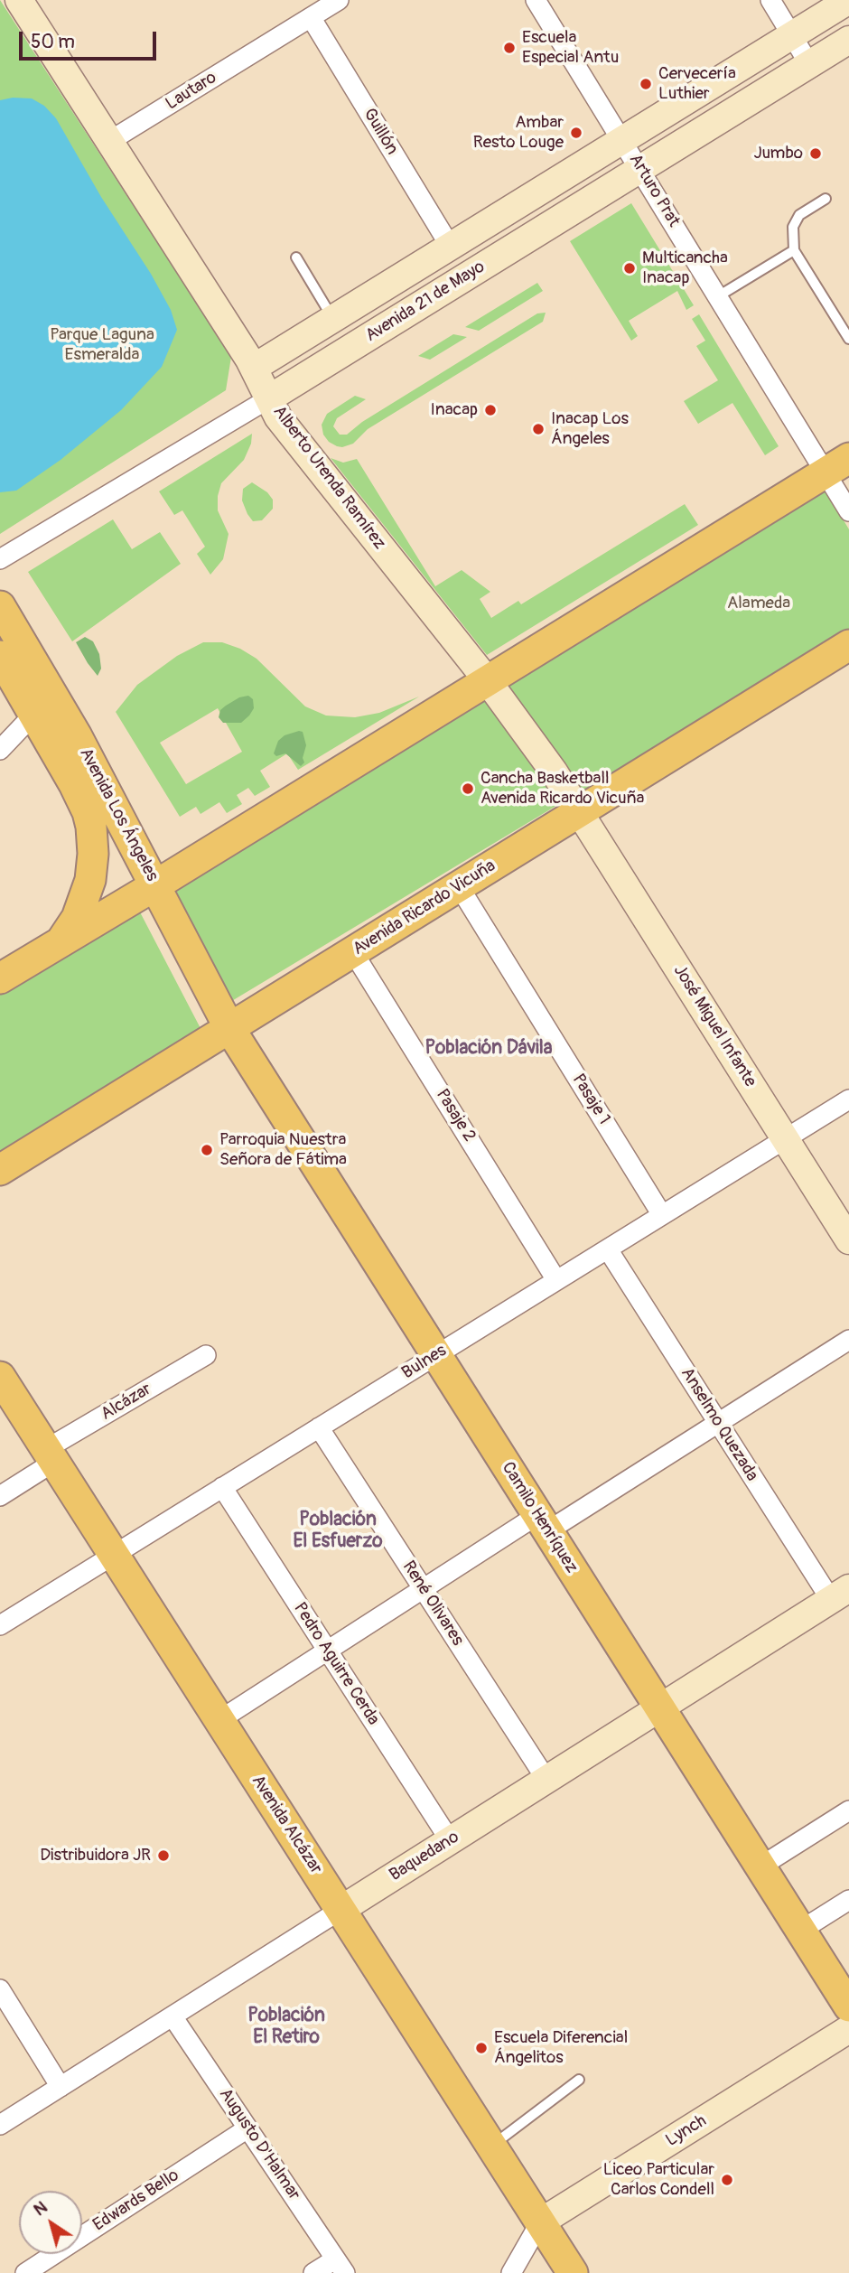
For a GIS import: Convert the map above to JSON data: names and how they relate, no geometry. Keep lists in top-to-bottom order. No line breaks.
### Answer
{"streets":{"main road":["Avenida Los Ángeles","Avenida Ricardo Vicuña","Camilo Henríquez","Avenida Alcázar"],"street":["Lautaro","Guillón","Arturo Prat","Avenida 21 de Mayo","Alberto Urenda Ramírez","José Miguel Infante","Pasaje 1","Pasaje 2","Bulnes","Alcázar","Anselmo Quezada","René Olivares","Pedro Aguirre Cerda","Baquedano","Lynch","Augusto D'Halmar","Edwards Bello"]},"crossings":[["Lautaro","Guillón"],["Lautaro","Alberto Urenda Ramírez"],["Guillón","Avenida 21 de Mayo"],["Arturo Prat","Avenida 21 de Mayo"],["Avenida 21 de Mayo","Alberto Urenda Ramírez"],["Alberto Urenda Ramírez","Avenida Ricardo Vicuña"],["Alberto Urenda Ramírez","José Miguel Infante"],["Avenida Los Ángeles","Avenida Ricardo Vicuña"],["Avenida Los Ángeles","Camilo Henríquez"],["Avenida Ricardo Vicuña","José Miguel Infante"],["Avenida Ricardo Vicuña","Pasaje 1"],["Avenida Ricardo Vicuña","Pasaje 2"],["Avenida Ricardo Vicuña","Camilo Henríquez"],["José Miguel Infante","Bulnes"],["Pasaje 1","Bulnes"],["Pasaje 2","Bulnes"],["Bulnes","Anselmo Quezada"],["Bulnes","Camilo Henríquez"],["Bulnes","René Olivares"],["Bulnes","Pedro Aguirre Cerda"],["Bulnes","Avenida Alcázar"],["Alcázar","Avenida Alcázar"],["Anselmo Quezada","Baquedano"],["Camilo Henríquez","Baquedano"],["René Olivares","Baquedano"],["Pedro Aguirre Cerda","Baquedano"],["Avenida Alcázar","Baquedano"],["Avenida Alcázar","Lynch"],["Baquedano","Augusto D'Halmar"],["Augusto D'Halmar","Edwards Bello"]],"districts":["Población Dávila","Población El Esfuerzo","Población El Retiro"],"parks":["Parque Laguna Esmeralda","Alameda"],"places":["Escuela Especial Antu","Cervecería Luthier","Ambar Resto Louge","Jumbo","Multicancha Inacap","Inacap","Inacap Los Ángeles","Cancha Basketball Avenida Ricardo Vicuña","Parroquia Nuestra Señora de Fátima","Distribuidora JR","Escuela Diferencial Ángelitos","Liceo Particular Carlos Condell"],"scale_bar":"50 m","north":"top left"}
